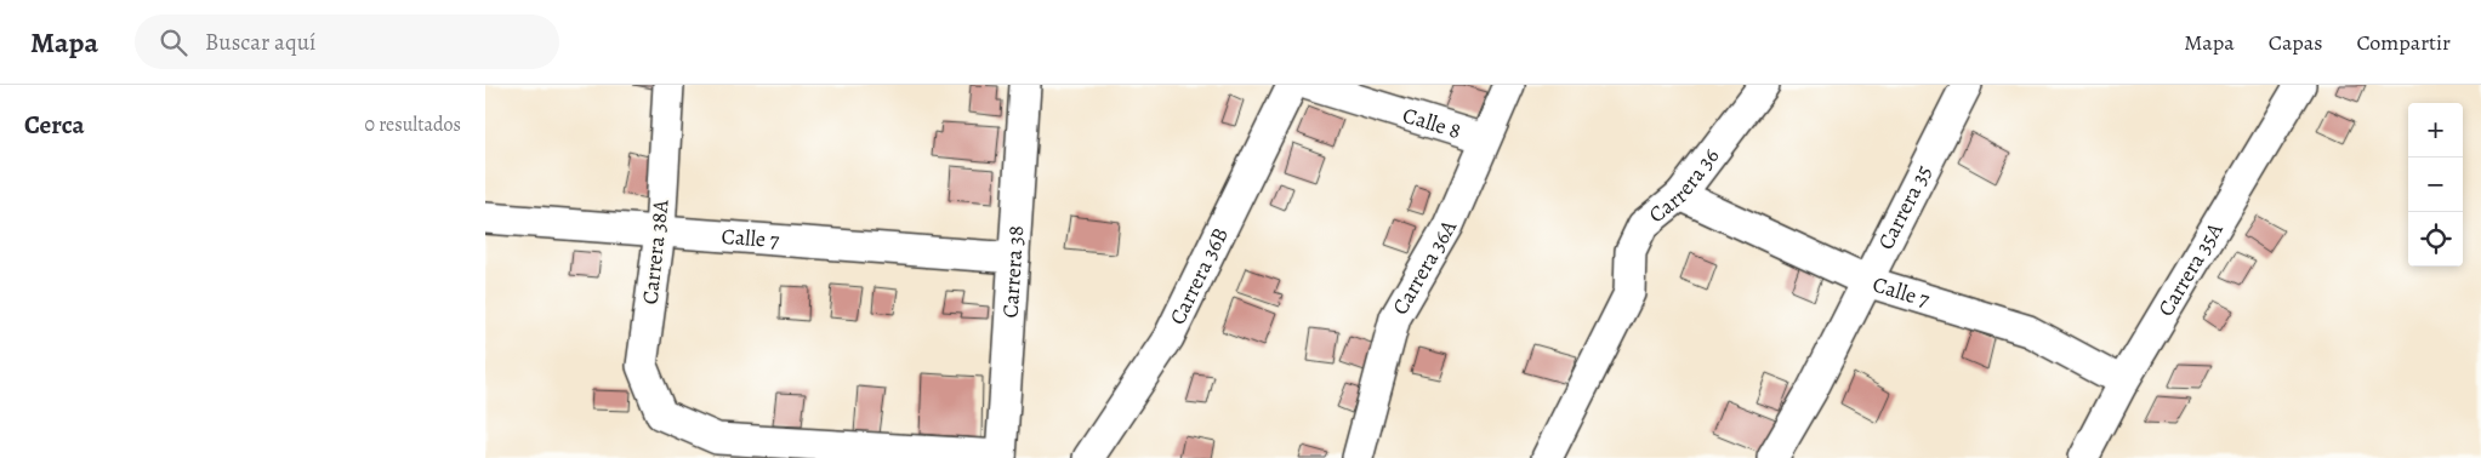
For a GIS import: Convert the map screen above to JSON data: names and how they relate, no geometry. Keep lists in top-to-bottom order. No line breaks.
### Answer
{"streets":{"street":["Calle 8","Carrera 36","Carrera 35","Calle 7","Carrera 38A","Carrera 36A","Carrera 35A","Carrera 38","Carrera 36B"]},"crossings":[["Calle 8","Carrera 36A"],["Carrera 36","Calle 7"],["Carrera 35","Calle 7"],["Calle 7","Carrera 38A"],["Calle 7","Carrera 35A"],["Calle 7","Carrera 38"],["Carrera 38A","Carrera 38"]],"page":{"header":"Mapa","search":"Buscar aquí","nav":["Mapa","Capas","Compartir"],"heading":["Cerca","0 resultados"],"map_buttons":["+","−"]}}
